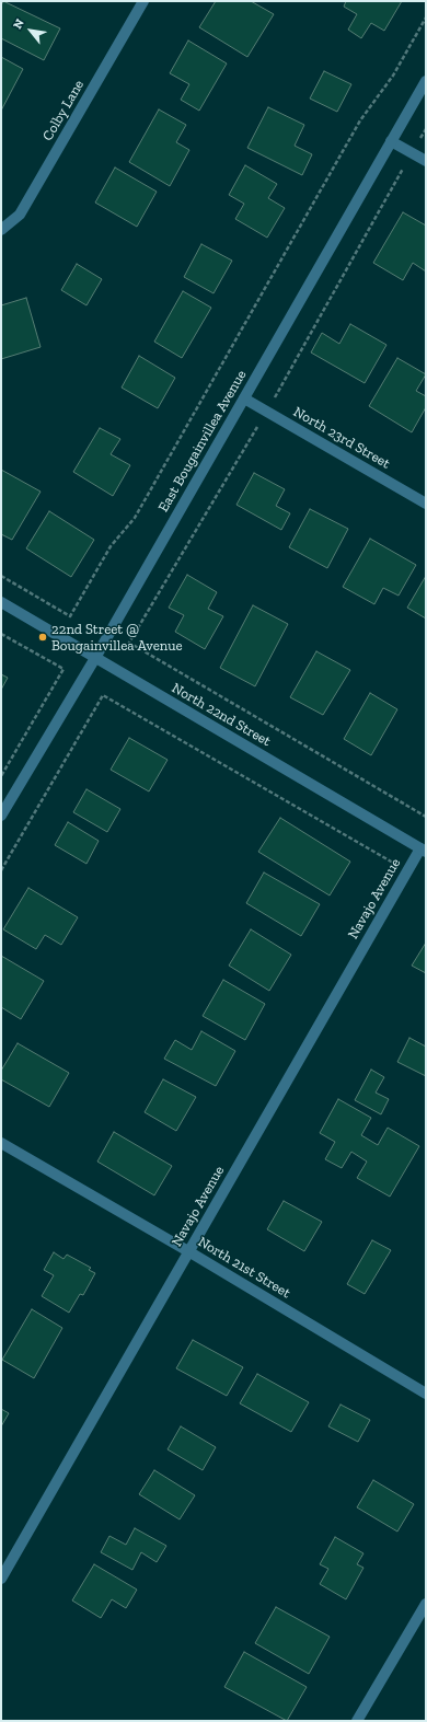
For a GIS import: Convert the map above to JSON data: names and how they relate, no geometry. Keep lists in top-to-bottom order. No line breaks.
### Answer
{"streets":{"street":["Colby Lane","North 23rd Street","East Bougainvillea Avenue","North 22nd Street","Navajo Avenue","North 21st Street"]},"crossings":[["North 23rd Street","East Bougainvillea Avenue"],["East Bougainvillea Avenue","North 22nd Street"],["North 22nd Street","Navajo Avenue"],["Navajo Avenue","North 21st Street"]],"places":["22nd Street @ Bougainvillea Avenue"],"north":"top left"}
